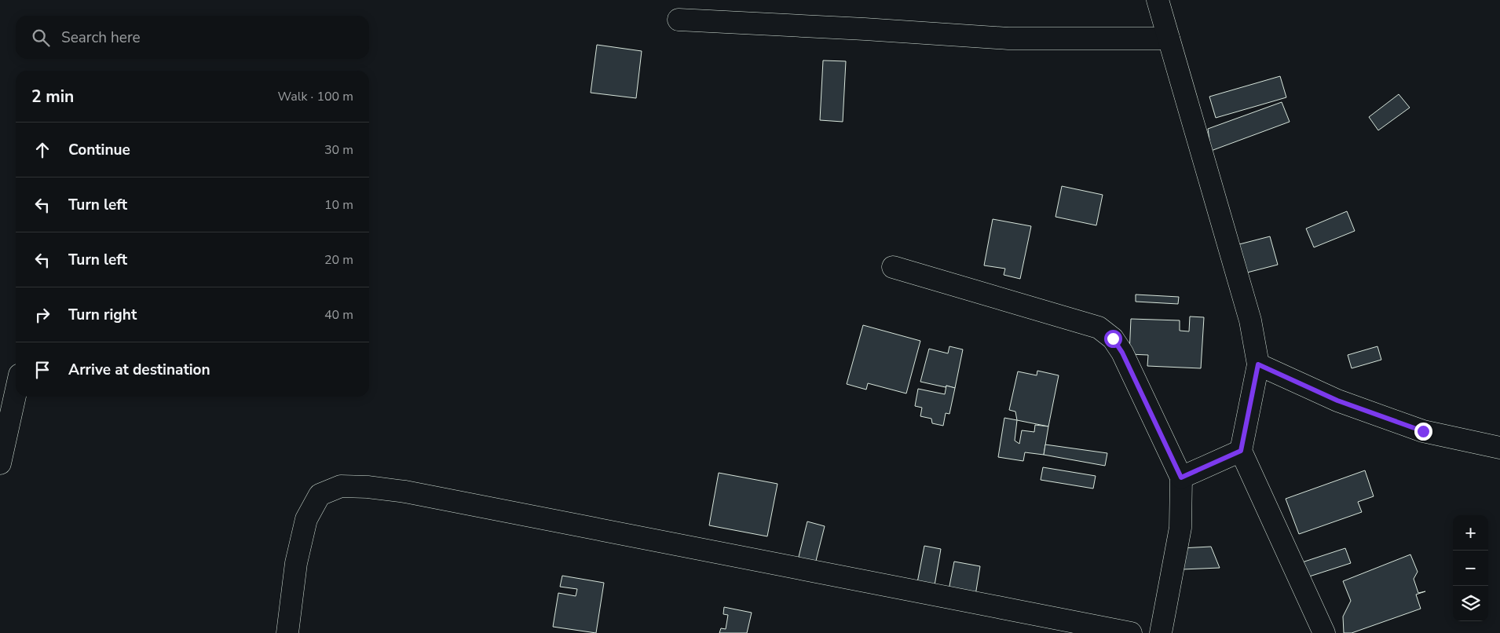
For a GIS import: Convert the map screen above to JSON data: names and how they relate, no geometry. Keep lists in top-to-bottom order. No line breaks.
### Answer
{"page":{"search":"Search here","heading":["2 min","Walk · 100 m"],"list":[["Continue","30 m"],["Turn left","10 m"],["Turn left","20 m"],["Turn right","40 m"],"Arrive at destination"],"map_buttons":["+","−"]}}
